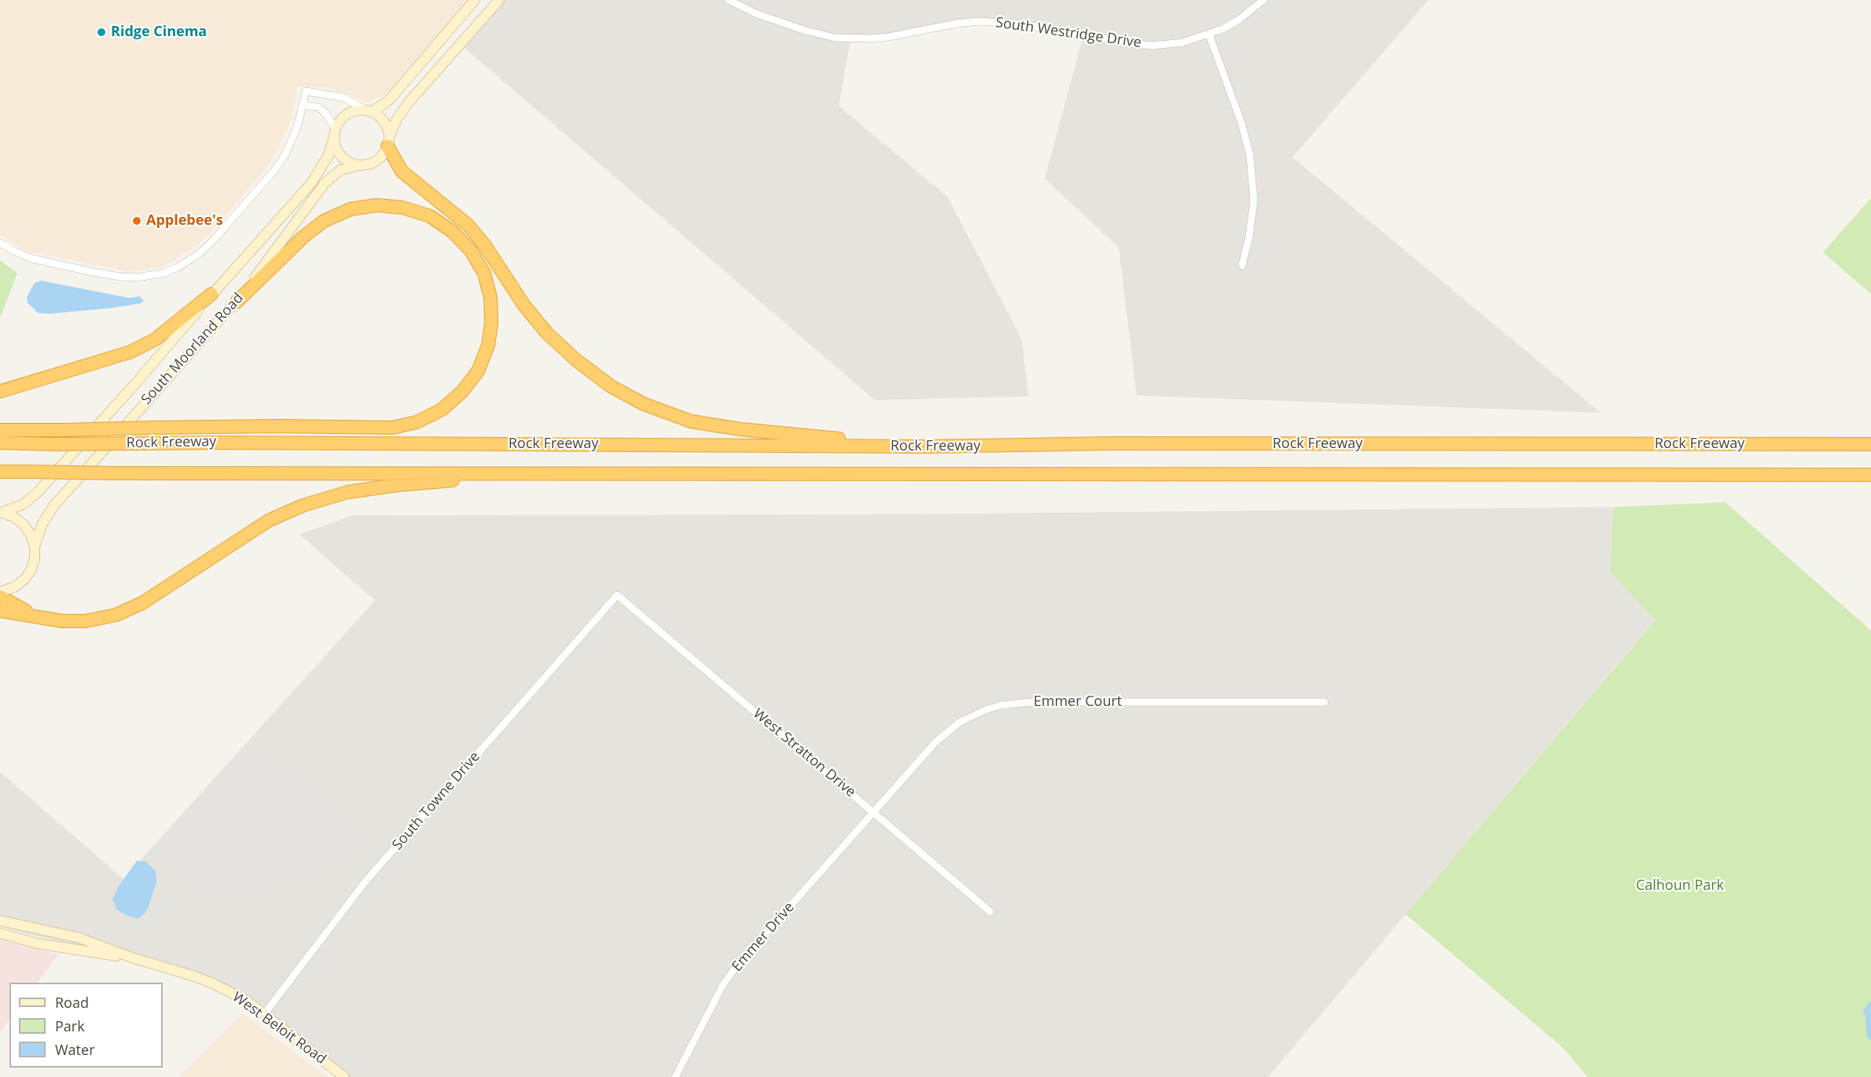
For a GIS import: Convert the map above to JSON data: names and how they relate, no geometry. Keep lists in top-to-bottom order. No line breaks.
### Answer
{"streets":{"highway":["Rock Freeway"],"main road":["South Moorland Road","West Beloit Road"],"street":["South Westridge Drive","Emmer Court","West Stratton Drive","South Towne Drive","Emmer Drive"]},"crossings":[["Emmer Court","West Stratton Drive"],["Emmer Court","Emmer Drive"],["West Stratton Drive","South Towne Drive"],["West Stratton Drive","Emmer Drive"],["South Towne Drive","West Beloit Road"]],"parks":["Calhoun Park"],"places":["Ridge Cinema","Applebee's"],"legend":["Road","Park","Water"]}
